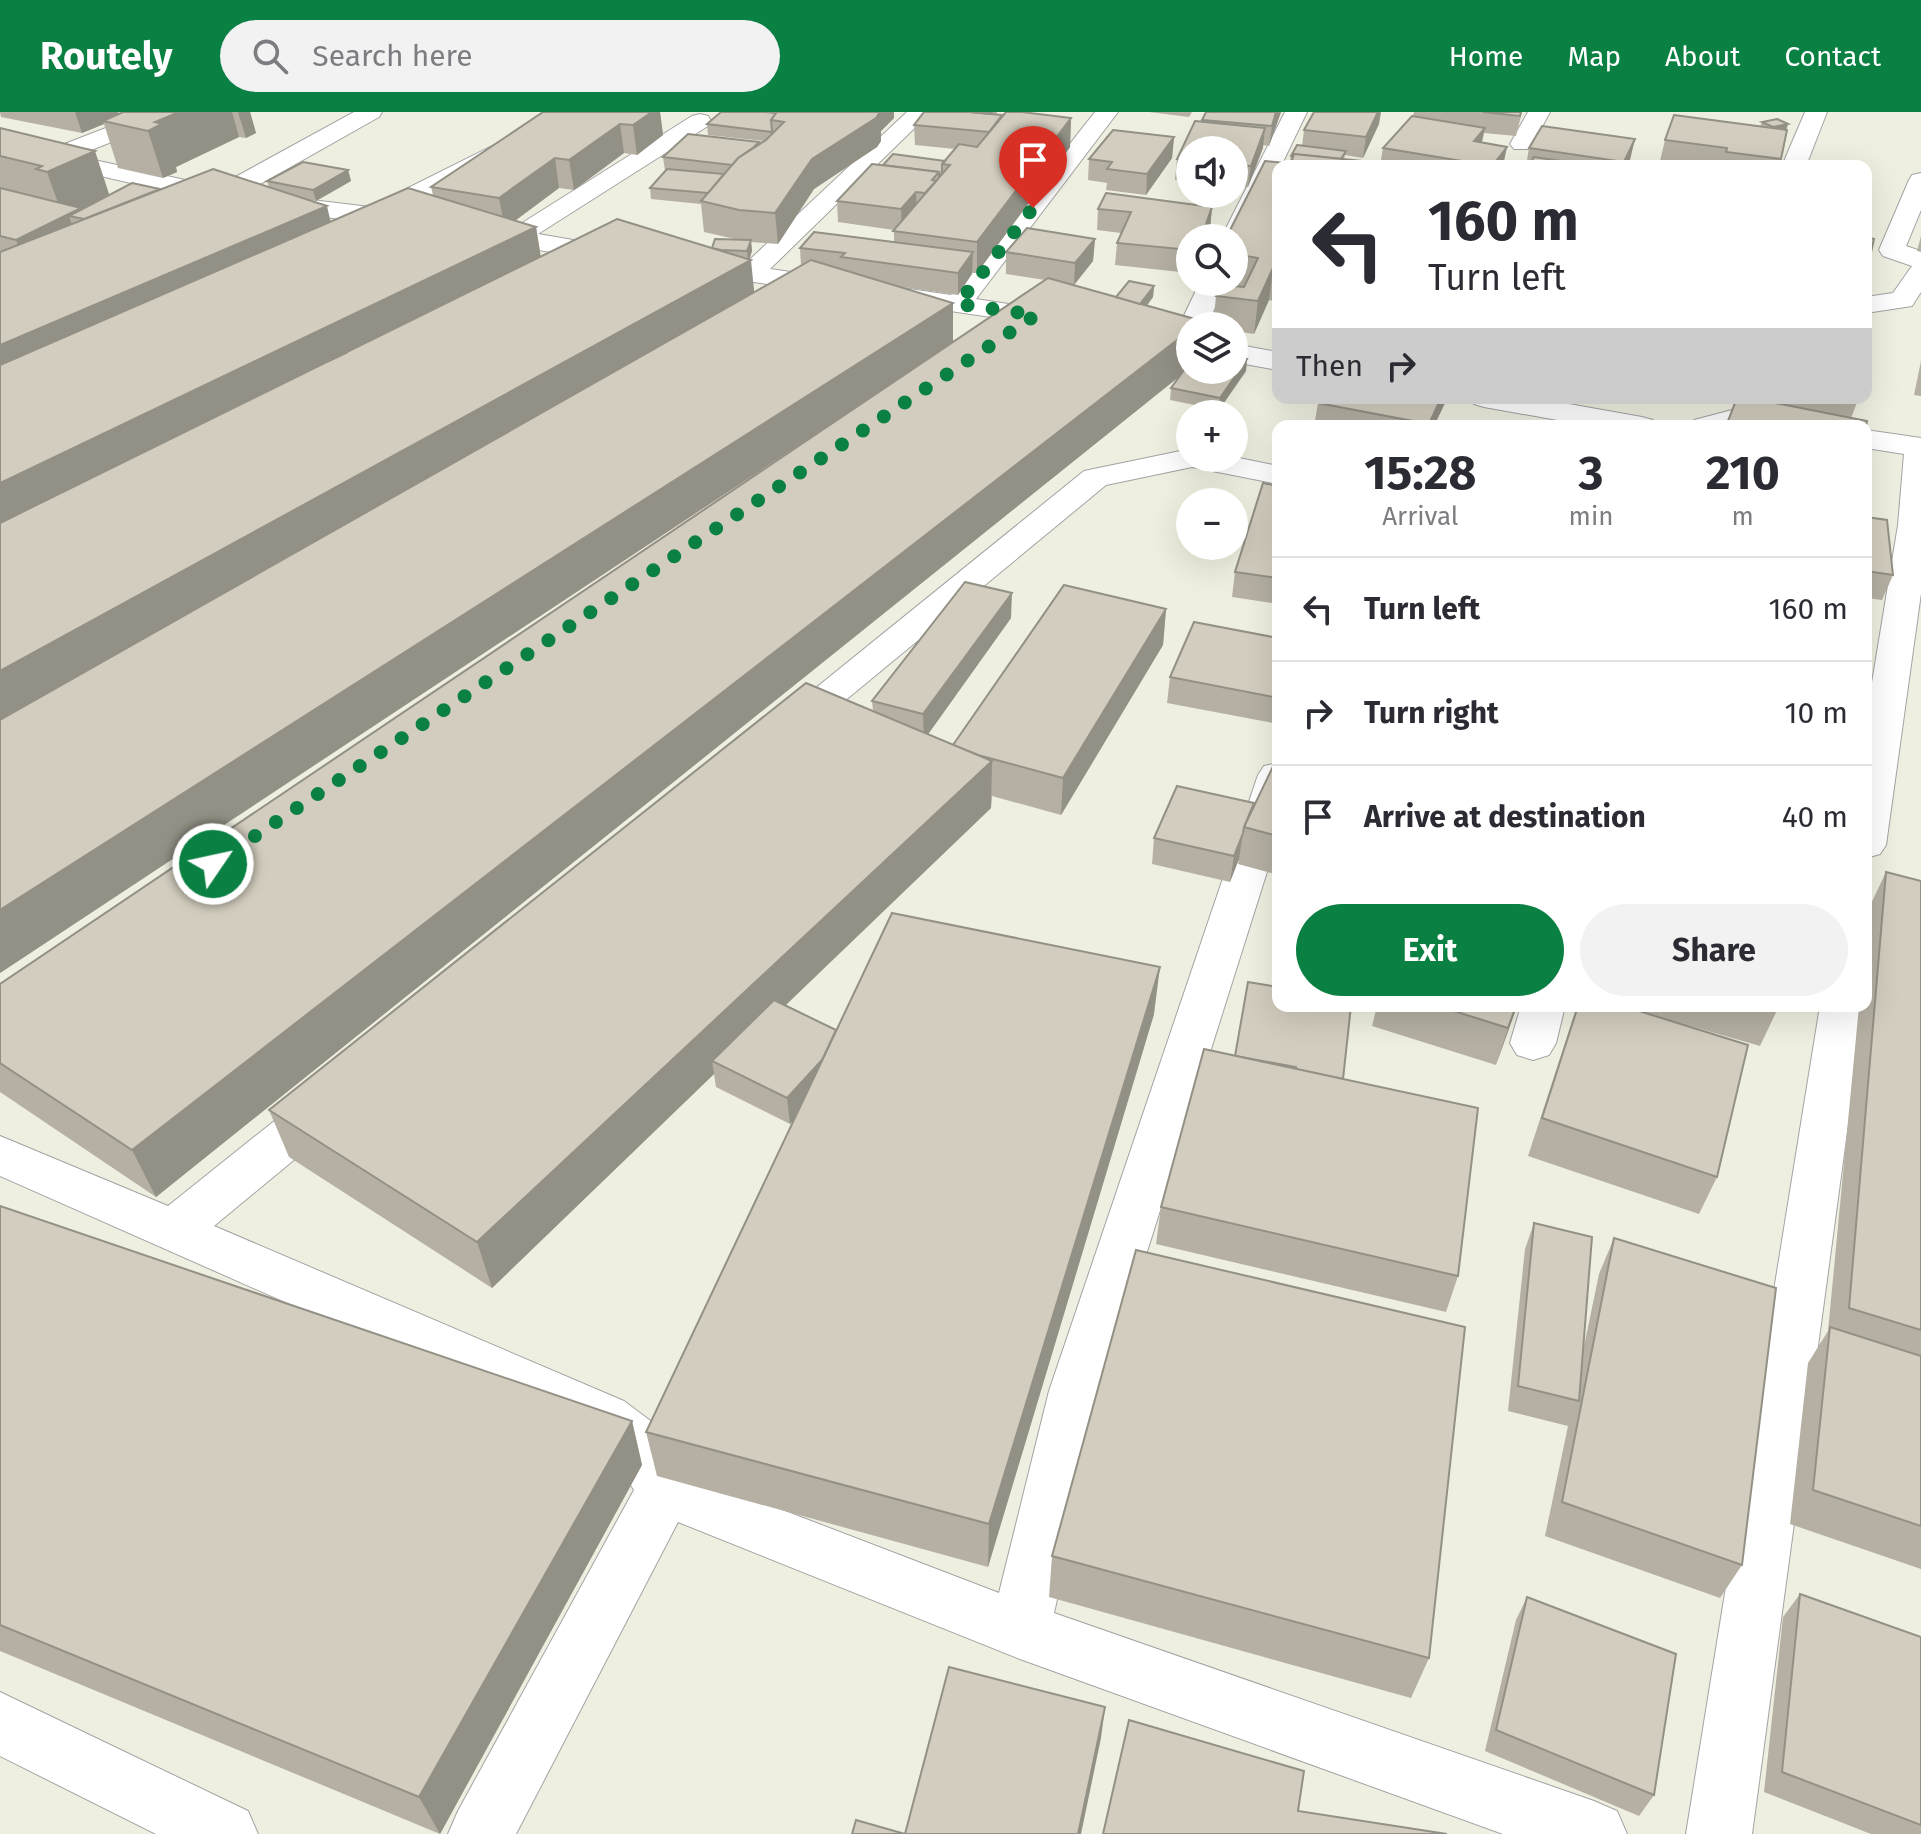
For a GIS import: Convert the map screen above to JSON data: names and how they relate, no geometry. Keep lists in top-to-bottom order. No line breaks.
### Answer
{"page":{"header":"Routely","search":"Search here","nav":["Home","Map","About","Contact"],"map_buttons":["+","−"],"turn":["160 m","Turn left"],"then":"Then","eta":["15:28","Arrival","3","min","210","m"],"list":[{"name":"Turn left","value":"160 m"},{"name":"Turn right","value":"10 m"},{"name":"Arrive at destination","value":"40 m"}],"buttons":["Exit","Share"]}}
